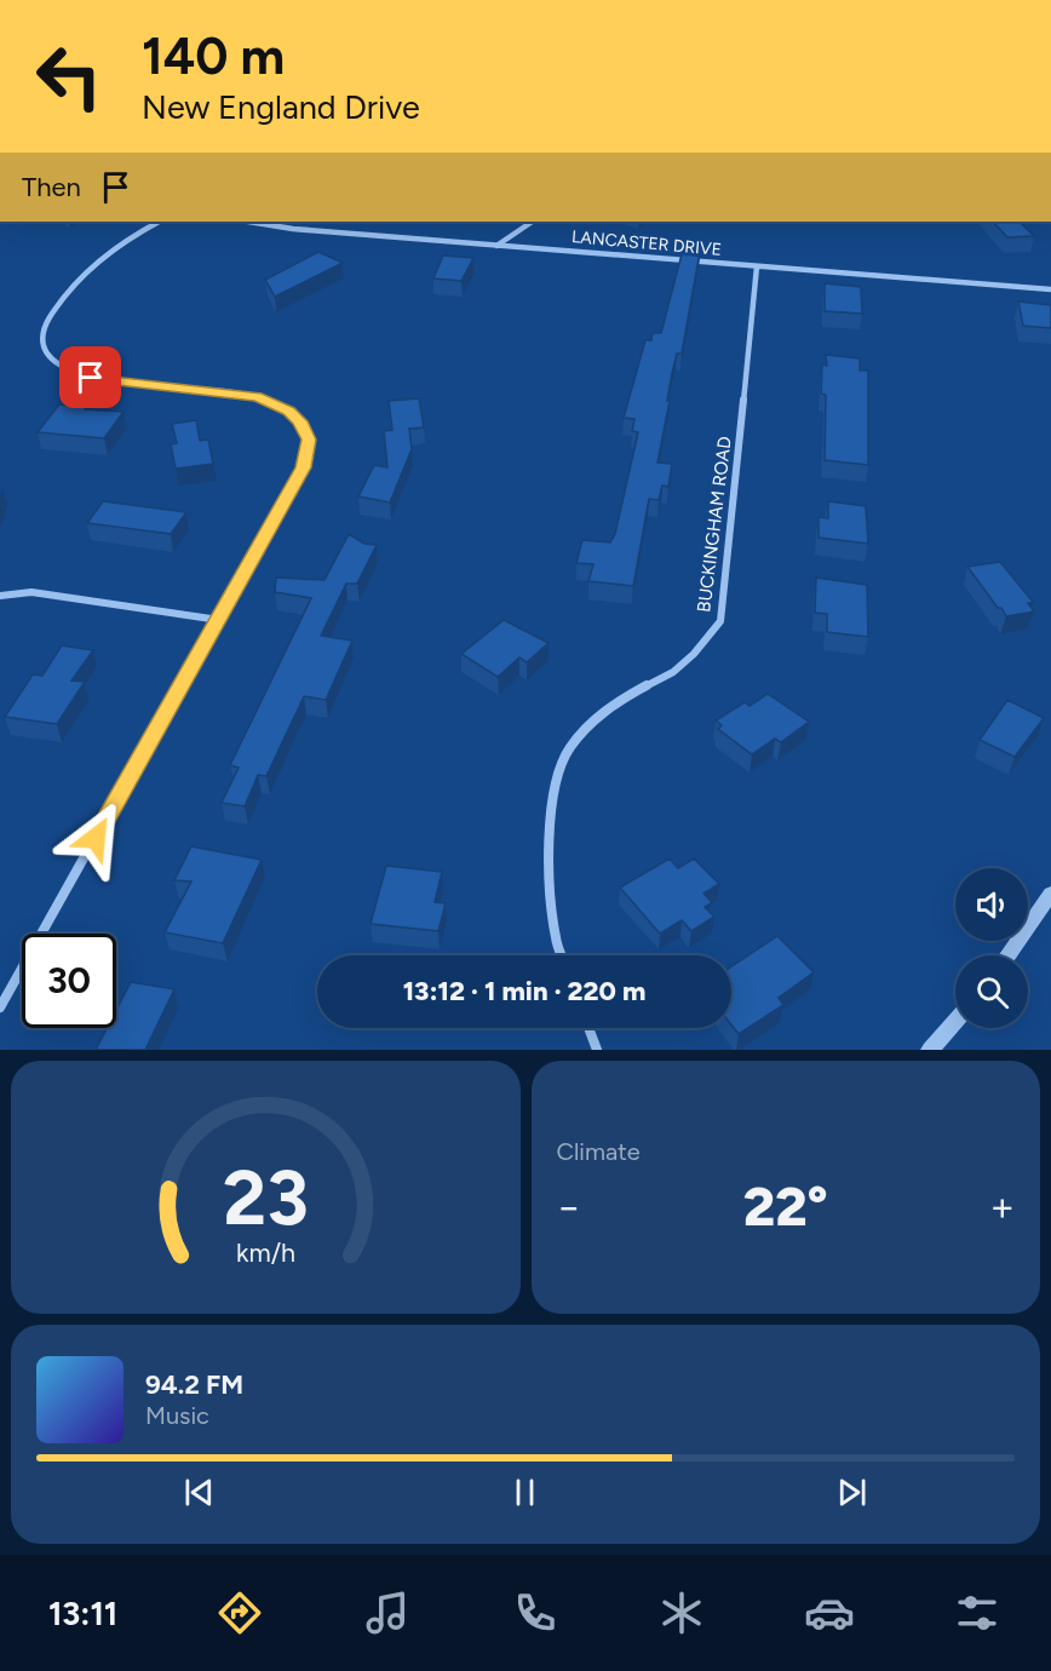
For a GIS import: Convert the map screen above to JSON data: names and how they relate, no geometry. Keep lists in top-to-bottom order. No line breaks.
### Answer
{"streets":{"street":["LANCASTER DRIVE","BUCKINGHAM ROAD"]},"crossings":[["LANCASTER DRIVE","BUCKINGHAM ROAD"]],"page":{"turn":["140 m","New England Drive"],"then":"Then","limit":"30","trip":"13:12 · 1 min · 220 m","tile":"Climate","heat":["−","22°","+"],"song":["94.2 FM","Music"],"tabs":"13:11","gauge":["23","km/h"]}}
